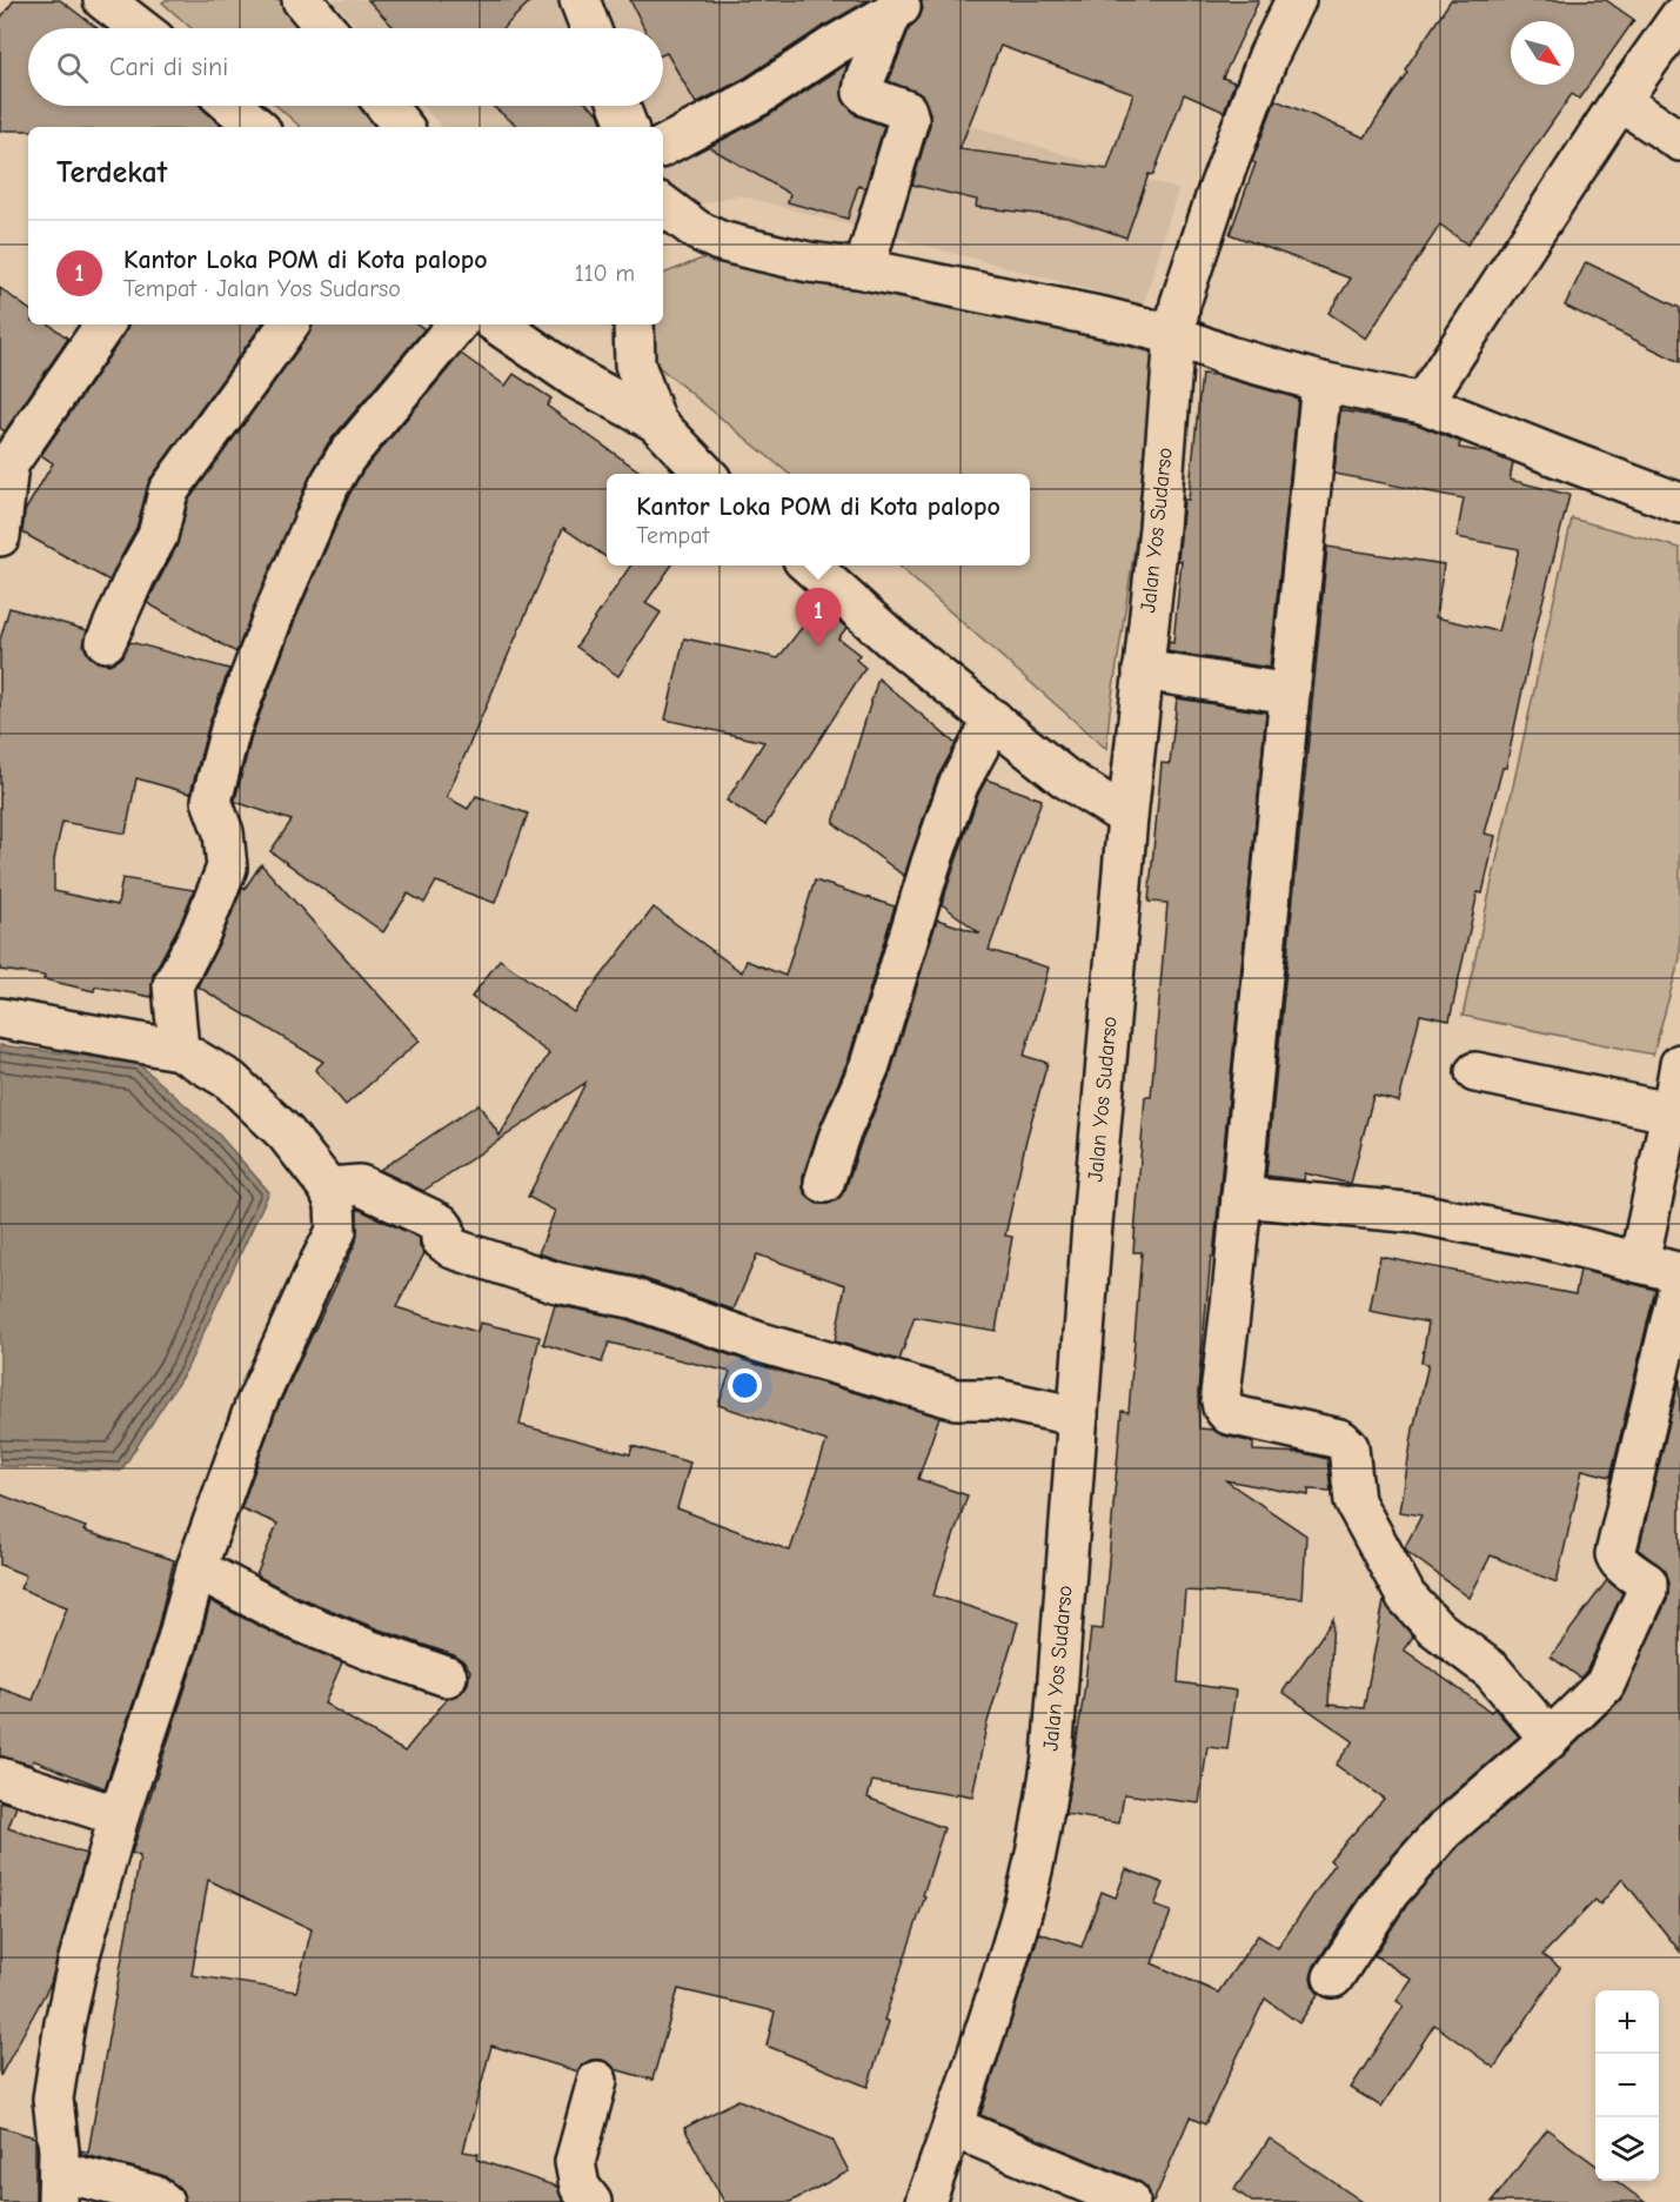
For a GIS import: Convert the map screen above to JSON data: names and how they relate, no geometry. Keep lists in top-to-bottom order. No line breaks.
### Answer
{"streets":{"street":["Jalan Yos Sudarso"]},"north":"bottom right","page":{"search":"Cari di sini","heading":"Terdekat","list":[{"mark":"1","name":"Kantor Loka POM di Kota palopo","note":"Tempat · Jalan Yos Sudarso","value":"110 m"}],"popup":["Kantor Loka POM di Kota palopo","Tempat"],"pins":"1","map_buttons":["+","−"]}}
